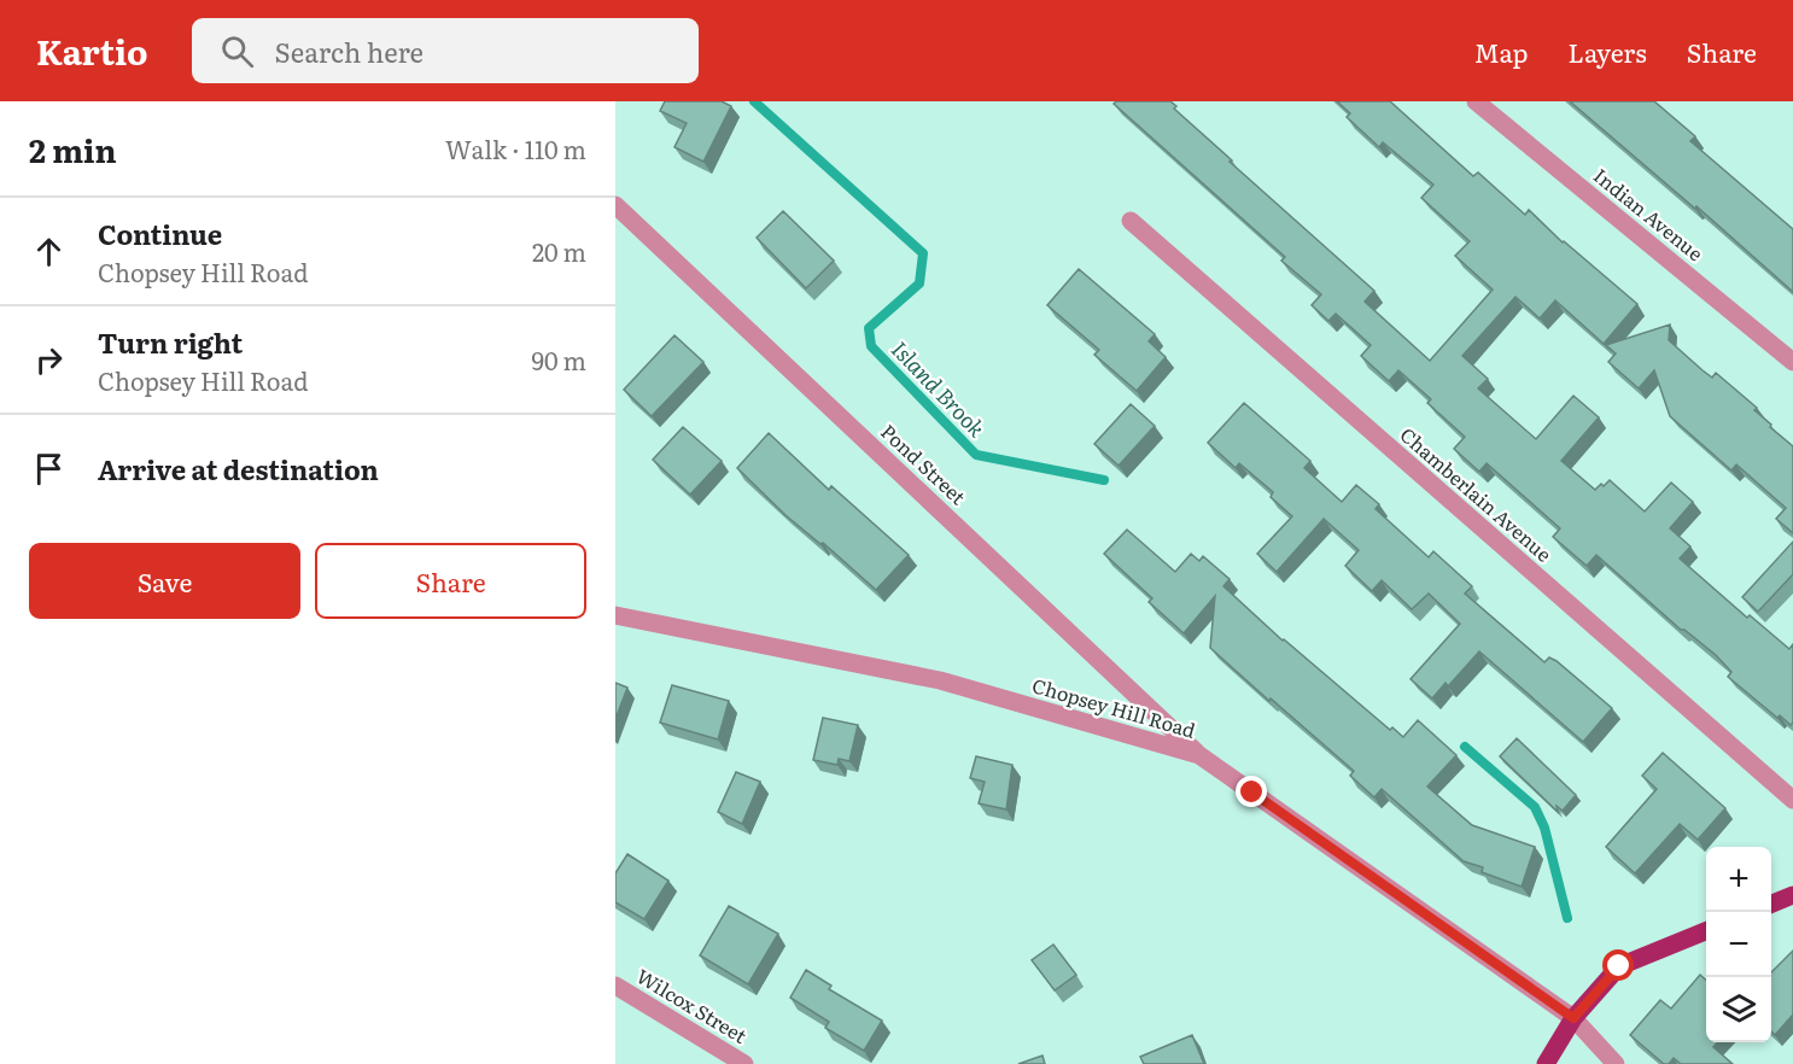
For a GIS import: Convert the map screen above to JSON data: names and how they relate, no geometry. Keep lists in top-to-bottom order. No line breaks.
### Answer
{"streets":{"street":["Indian Avenue","Pond Street","Chamberlain Avenue","Chopsey Hill Road","Wilcox Street"]},"crossings":[["Pond Street","Chopsey Hill Road"]],"water":["Island Brook"],"page":{"header":"Kartio","search":"Search here","nav":["Map","Layers","Share"],"heading":["2 min","Walk · 110 m"],"list":[["Continue","Chopsey Hill Road","20 m"],["Turn right","Chopsey Hill Road","90 m"],"Arrive at destination"],"buttons":["Save","Share"],"map_buttons":["+","−"]}}
